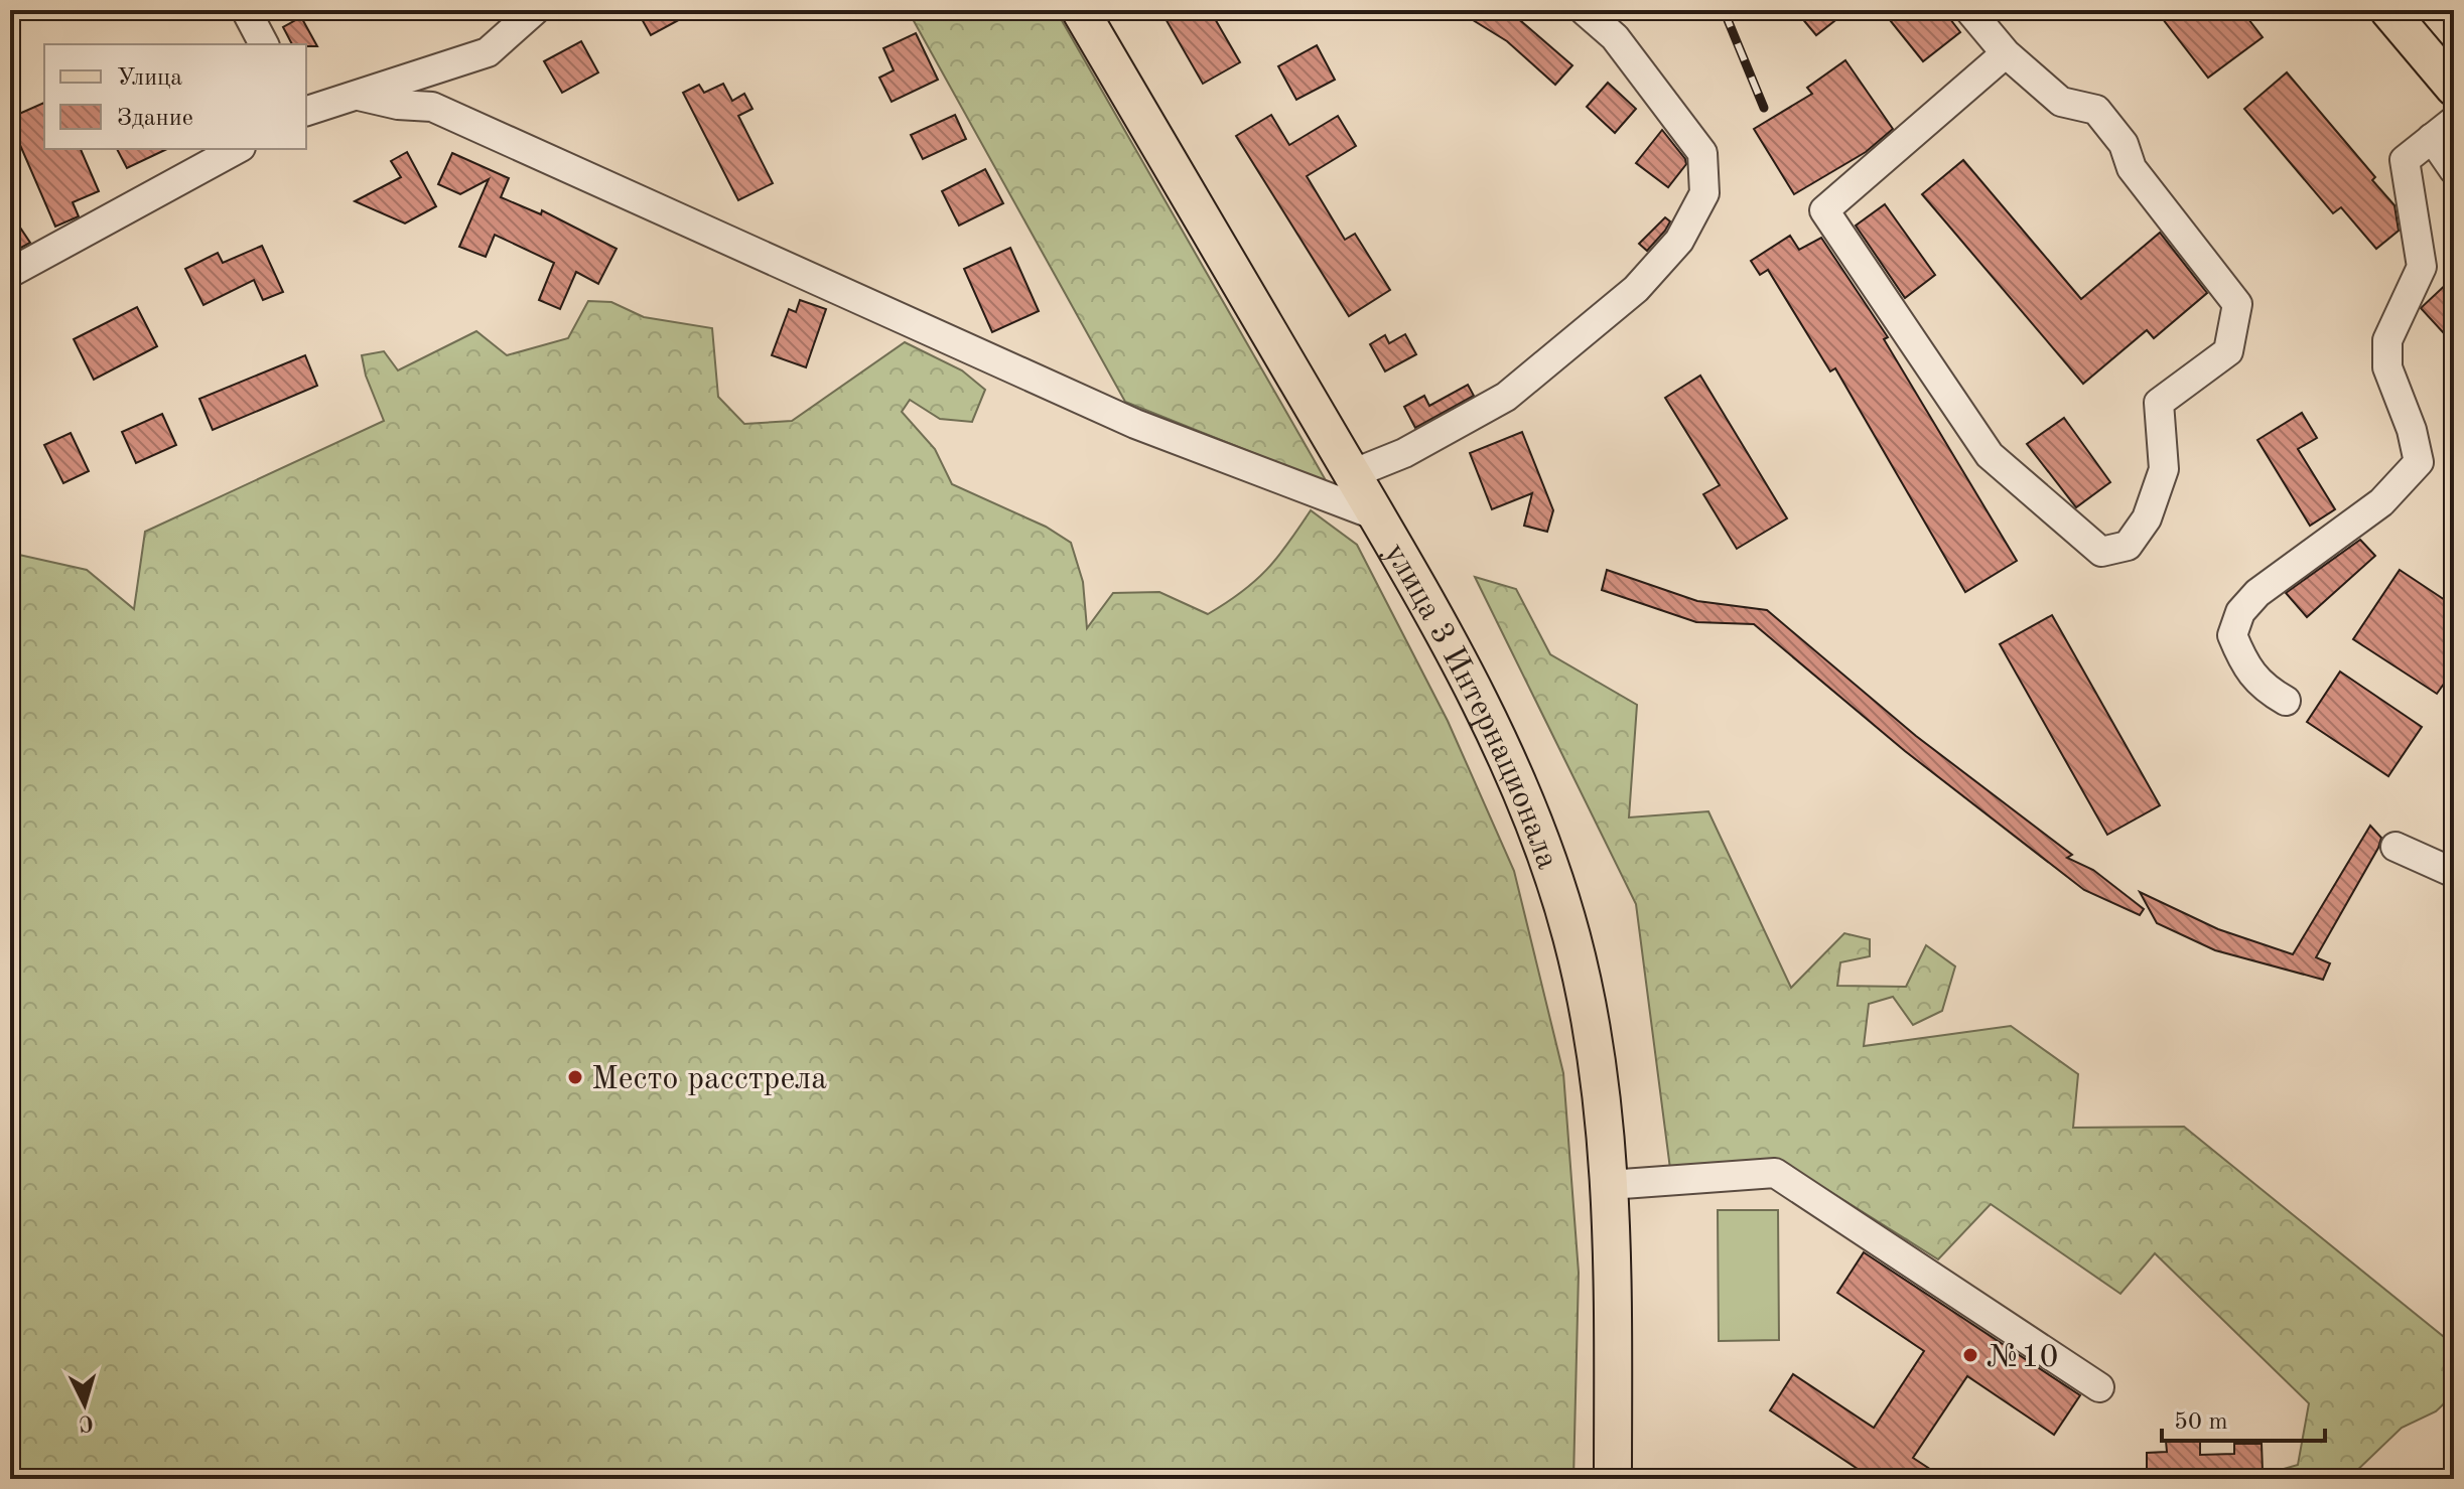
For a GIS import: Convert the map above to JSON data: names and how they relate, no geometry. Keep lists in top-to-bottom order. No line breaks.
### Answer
{"streets":{"main road":["улица 3 Интернационала"]},"places":["Место расстрела","№10"],"legend":["Улица","Здание"],"scale_bar":"50 m","north":"bottom"}
